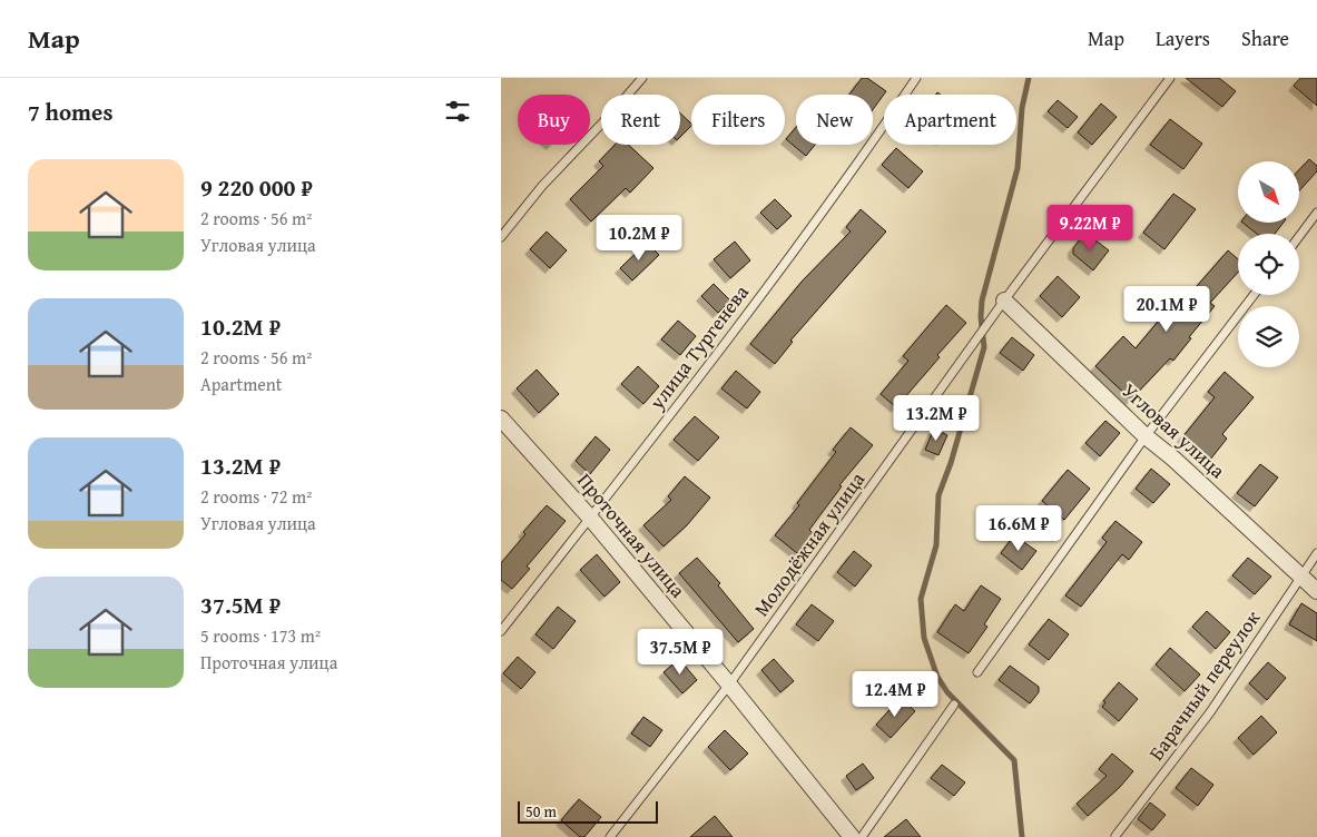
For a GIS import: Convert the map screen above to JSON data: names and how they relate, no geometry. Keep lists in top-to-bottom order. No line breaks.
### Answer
{"streets":{"street":["Угловая улица","Проточная улица"],"lane":["улица Тургенева","Молодёжная улица","Барачный переулок"]},"crossings":[["улица Тургенева","Проточная улица"],["Угловая улица","Молодёжная улица"],["Угловая улица","Барачный переулок"],["Проточная улица","Молодёжная улица"]],"scale_bar":"50 m","north":"bottom right","page":{"header":"Map","nav":["Map","Layers","Share"],"heading":"7 homes","chip":["Buy","Rent","Filters","New","Apartment"],"list":[{"name":"9 220 000 ₽","note":"2 rooms · 56 m² · Угловая улица"},{"name":"10.2M ₽","note":"2 rooms · 56 m² · Apartment"},{"name":"13.2M ₽","note":"2 rooms · 72 m² · Угловая улица"},{"name":"37.5M ₽","note":"5 rooms · 173 m² · Проточная улица"}],"price":["9.22M ₽","10.2M ₽","20.1M ₽","13.2M ₽","16.6M ₽","37.5M ₽","12.4M ₽"],"scale":"50 m"}}
